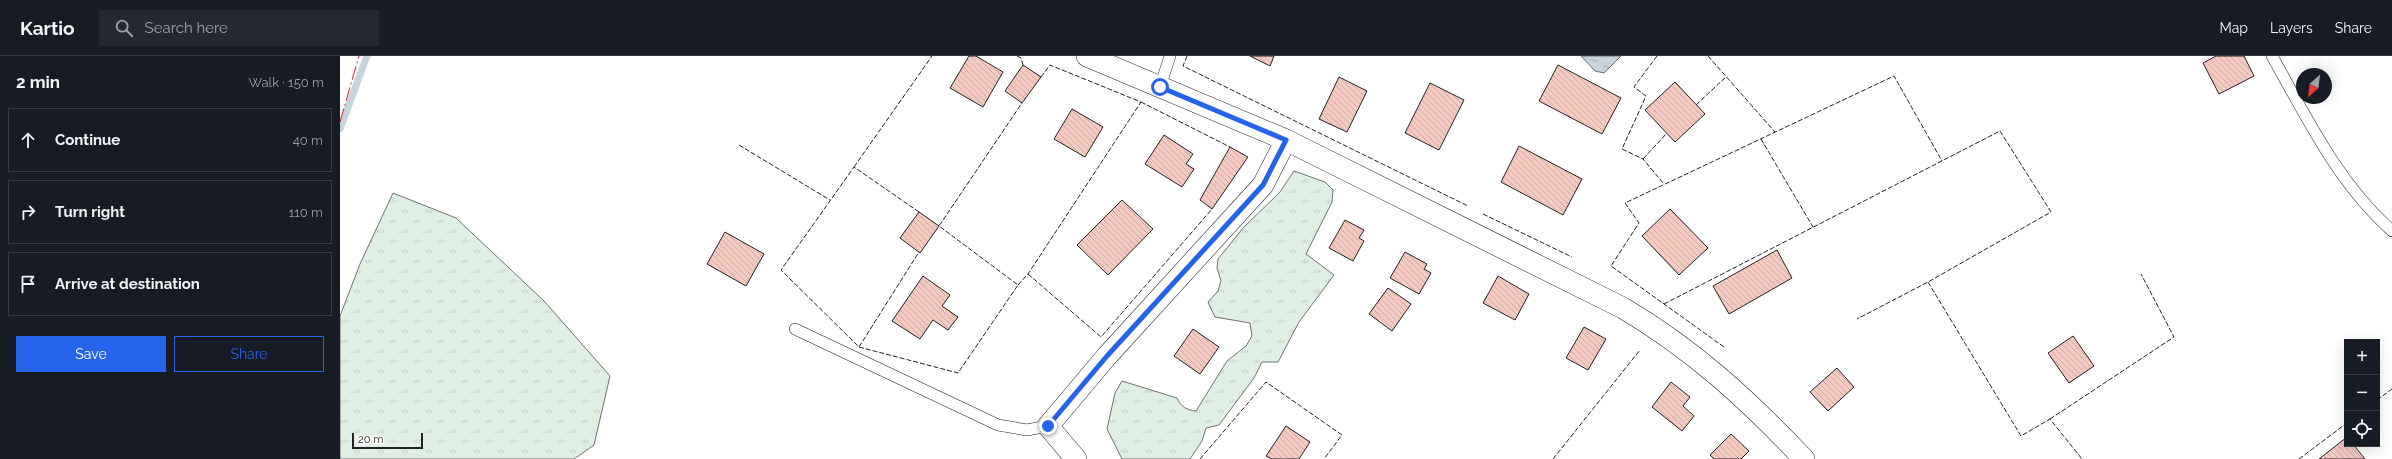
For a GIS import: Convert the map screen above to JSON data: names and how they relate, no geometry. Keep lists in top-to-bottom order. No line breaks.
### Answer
{"scale_bar":"20 m","north":"bottom left","page":{"header":"Kartio","search":"Search here","nav":["Map","Layers","Share"],"heading":["2 min","Walk · 150 m"],"list":[["Continue","40 m"],["Turn right","110 m"],"Arrive at destination"],"buttons":["Save","Share"],"map_buttons":["+","−"],"scale":"20 m"}}
